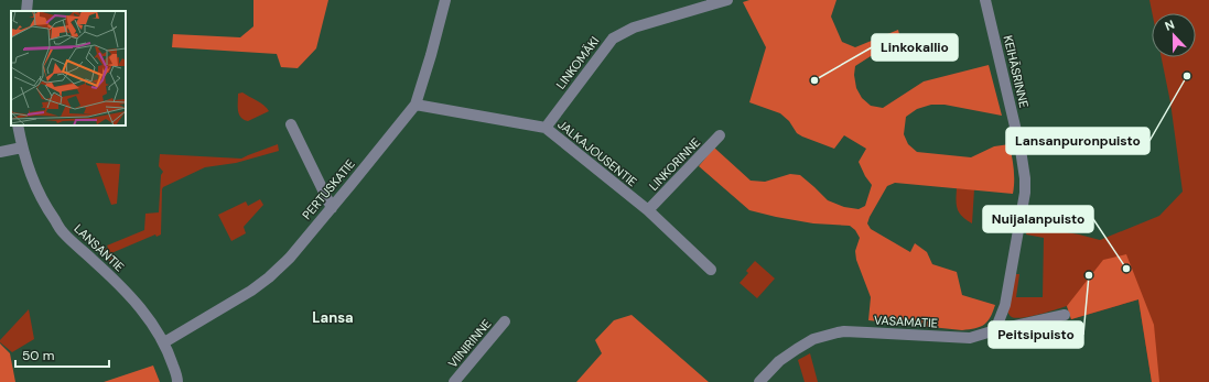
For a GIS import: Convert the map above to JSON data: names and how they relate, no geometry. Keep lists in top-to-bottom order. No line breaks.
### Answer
{"streets":{"street":["LINKOMÄKI","KEIHÄSRINNE","JALKAJOUSENTIE","LINKORINNE","PERTUSKATIE","LANSANTIE","VASAMATIE","VIINIRINNE"]},"crossings":[["LINKOMÄKI","JALKAJOUSENTIE"],["KEIHÄSRINNE","VASAMATIE"],["JALKAJOUSENTIE","LINKORINNE"],["JALKAJOUSENTIE","PERTUSKATIE"],["PERTUSKATIE","LANSANTIE"]],"districts":["Lansa"],"places":["Lansanpuronpuisto","Linkokallio","Nuijalanpuisto","Peitsipuisto"],"scale_bar":"50 m","north":"top"}
